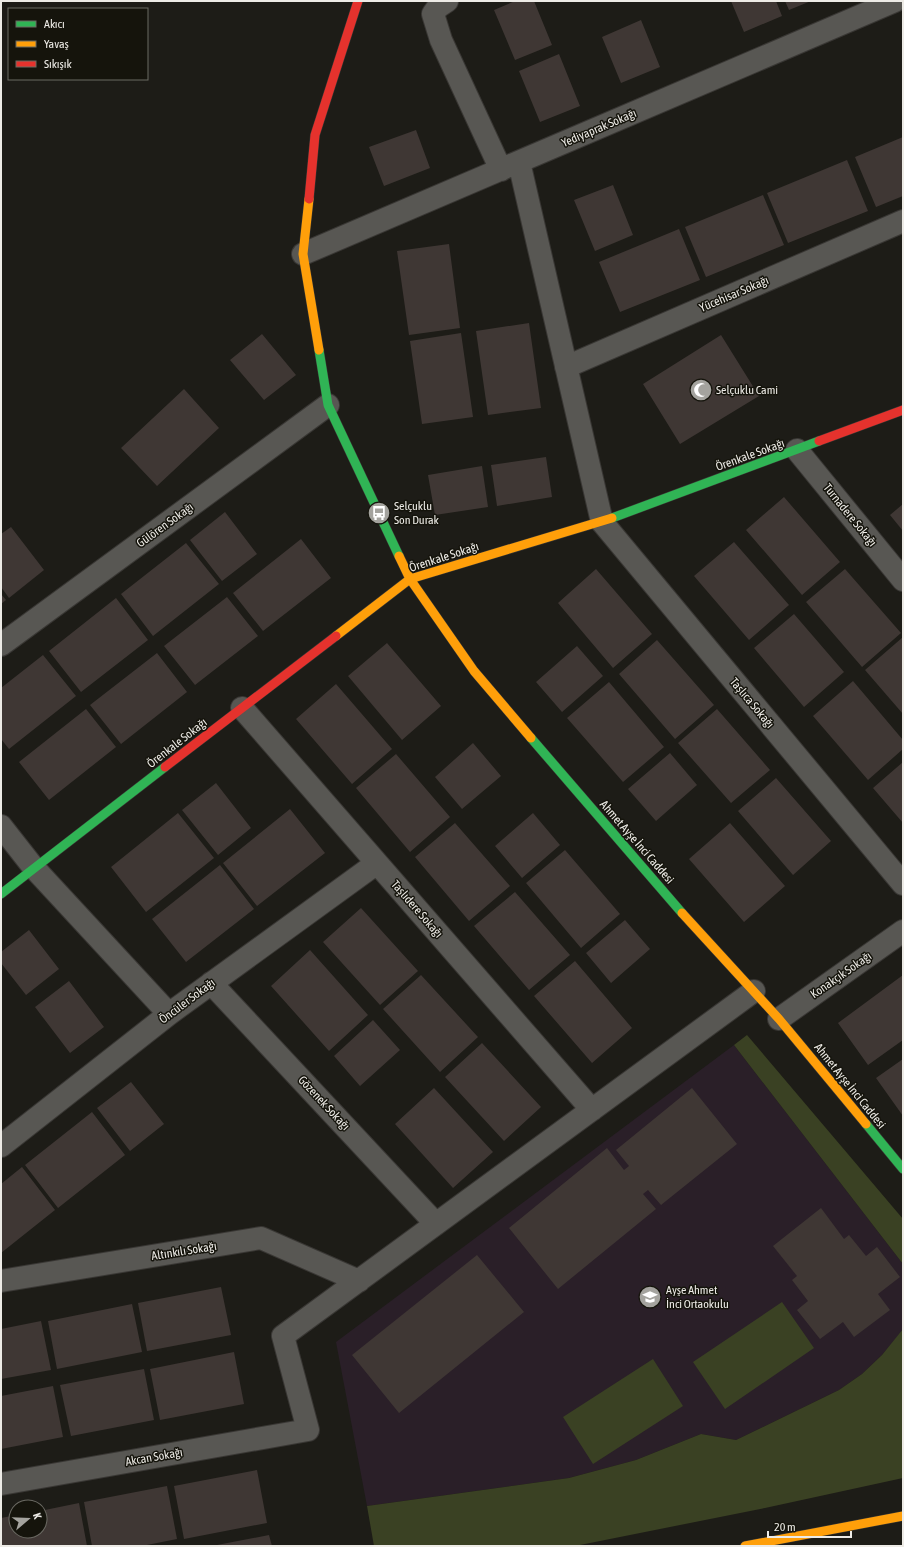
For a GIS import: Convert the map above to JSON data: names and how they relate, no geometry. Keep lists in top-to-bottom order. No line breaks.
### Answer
{"streets":{"street":["Yediyaprak Sokağı","Yücehisar Sokağı","Örenkale Sokağı","Turnadere Sokağı","Gülören Sokağı","Taşlıca Sokağı","Ahmet Ayşe İnci Caddesi","Taşlıdere Sokağı","Konakçık Sokağı","Öncüler Sokağı","Gözenek Sokağı","Altınkılı Sokağı","Akcan Sokağı"]},"crossings":[["Yediyaprak Sokağı","Ahmet Ayşe İnci Caddesi"],["Örenkale Sokağı","Turnadere Sokağı"],["Örenkale Sokağı","Taşlıca Sokağı"],["Örenkale Sokağı","Ahmet Ayşe İnci Caddesi"],["Örenkale Sokağı","Taşlıdere Sokağı"],["Gülören Sokağı","Ahmet Ayşe İnci Caddesi"],["Ahmet Ayşe İnci Caddesi","Konakçık Sokağı"],["Taşlıdere Sokağı","Öncüler Sokağı"],["Öncüler Sokağı","Gözenek Sokağı"],["Altınkılı Sokağı","Akcan Sokağı"]],"places":{"mosque":["Selçuklu Cami"],"bus stop":["Selçuklu Son Durak"],"school or university":["Ayşe Ahmet İnci Ortaokulu"]},"legend":["Akıcı","Yavaş","Sıkışık"],"scale_bar":"20 m","north":"right"}
